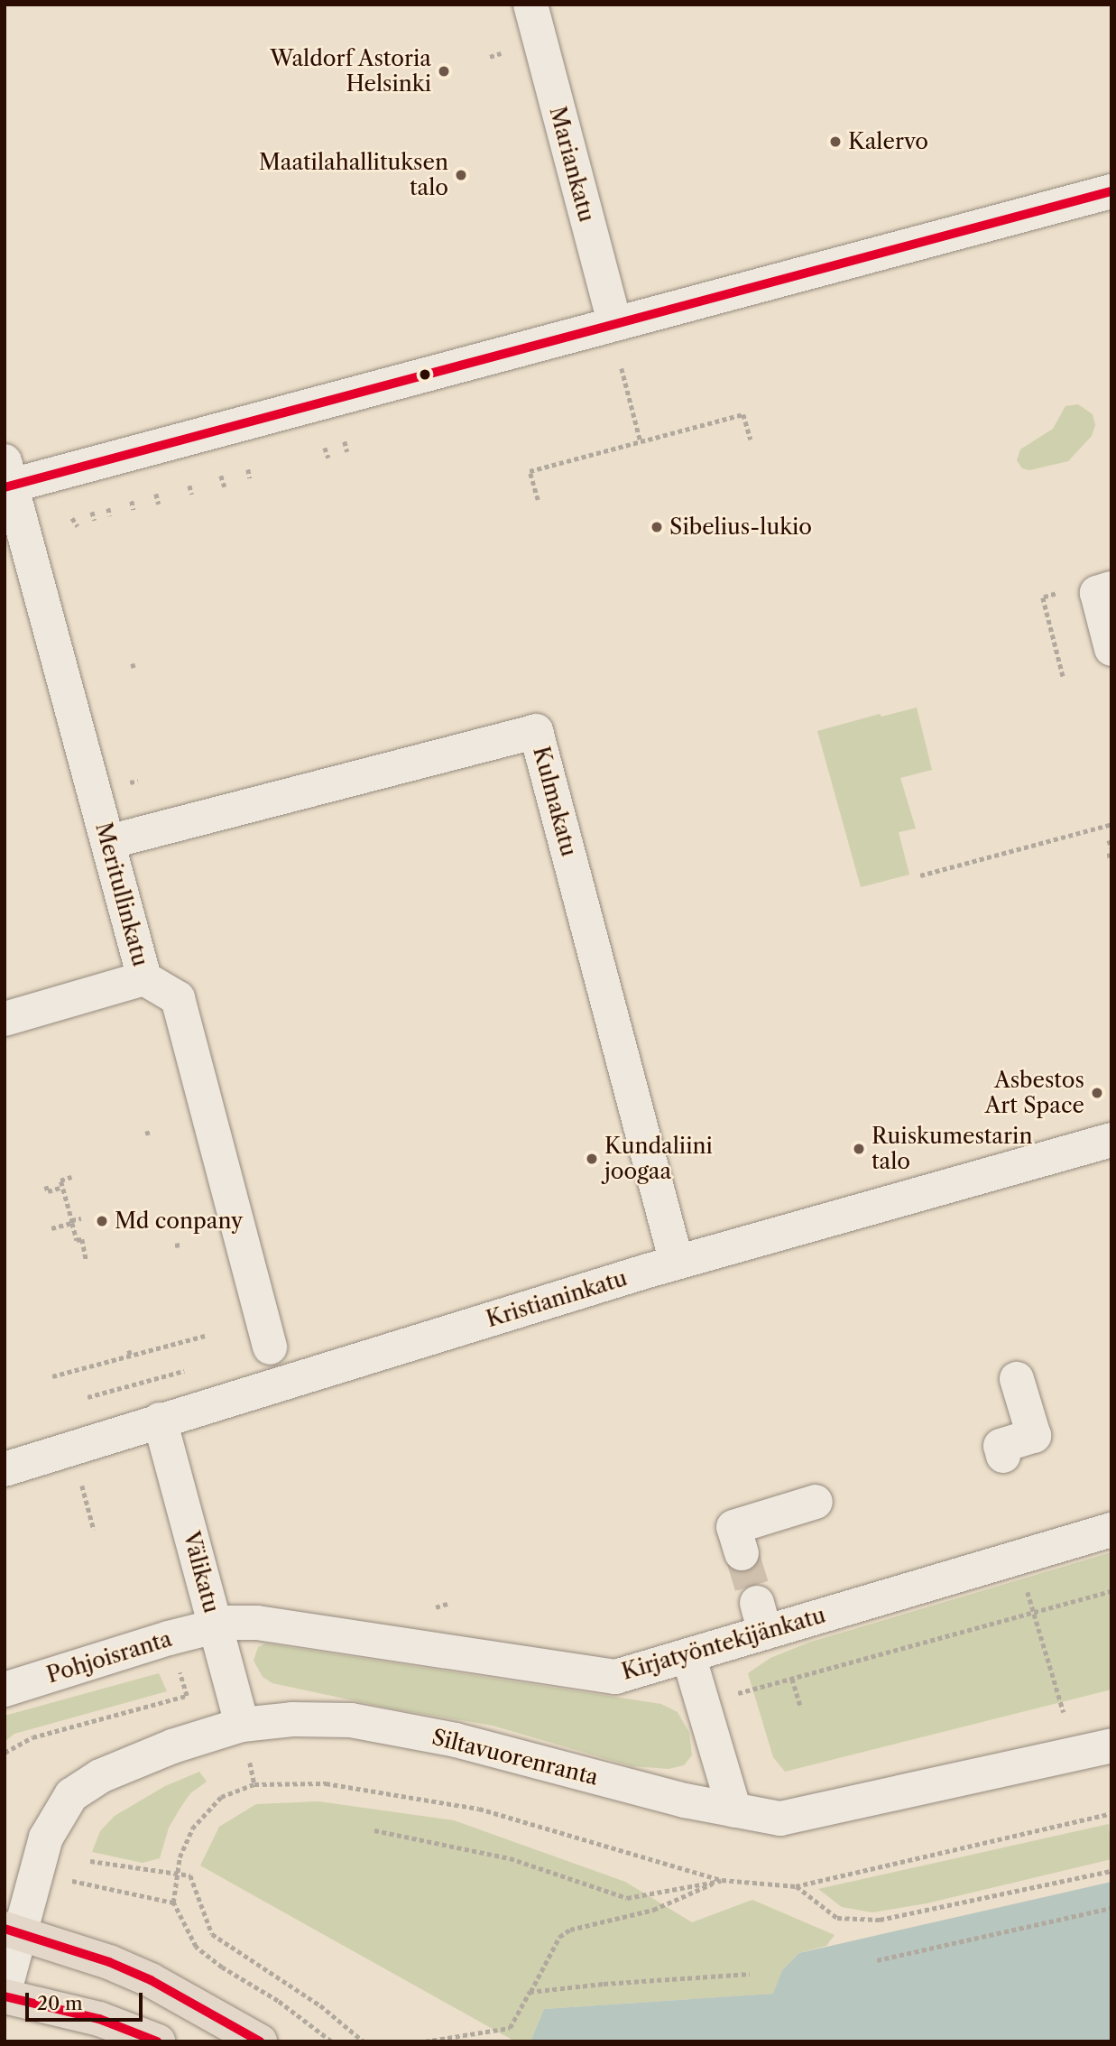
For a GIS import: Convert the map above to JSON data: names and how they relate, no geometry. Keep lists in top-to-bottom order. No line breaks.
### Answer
{"streets":{"street":["Mariankatu","Kulmakatu","Meritullinkatu","Kristianinkatu","Välikatu","Kirjatyöntekijänkatu","Pohjoisranta","Siltavuorenranta"]},"crossings":[["Kulmakatu","Meritullinkatu"],["Kulmakatu","Kristianinkatu"],["Kristianinkatu","Välikatu"],["Välikatu","Kirjatyöntekijänkatu"],["Välikatu","Pohjoisranta"],["Välikatu","Siltavuorenranta"],["Kirjatyöntekijänkatu","Pohjoisranta"]],"places":["Waldorf Astoria Helsinki","Kalervo","Maatilahallituksen talo","Sibelius-lukio","Asbestos Art Space","Ruiskumestarin talo","Kundaliini joogaa","Md conpany"],"scale_bar":"20 m"}
